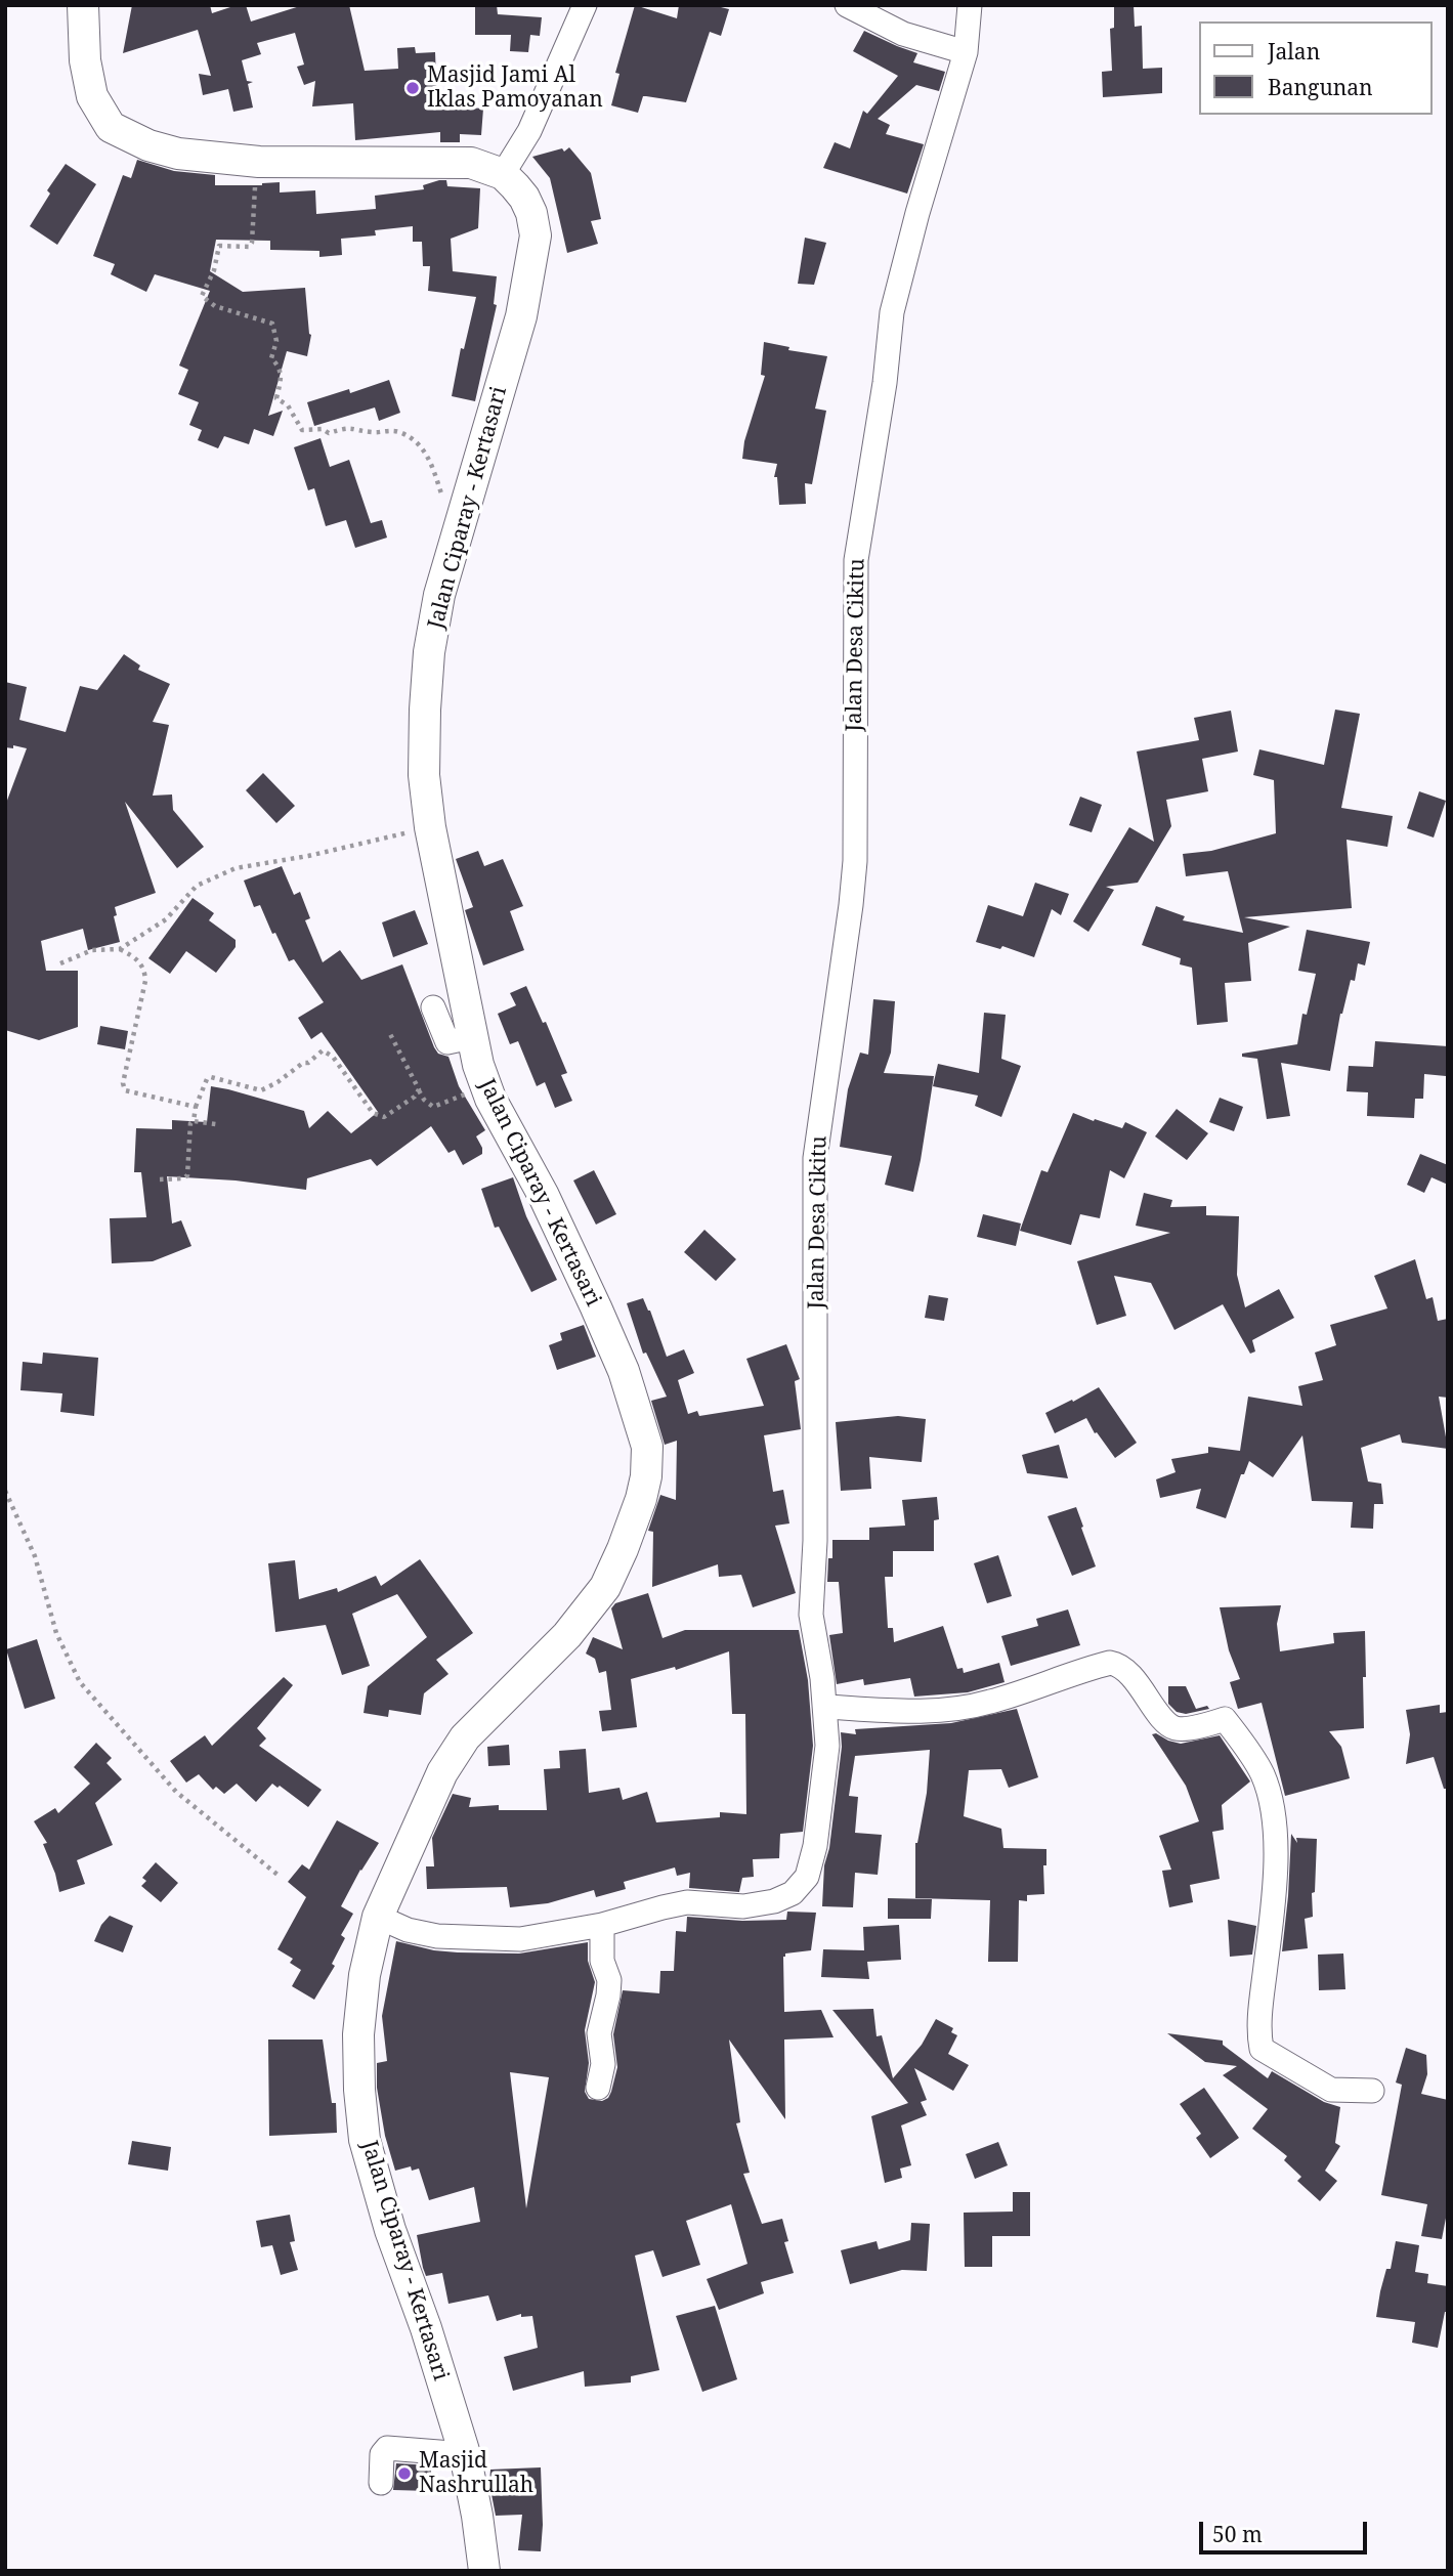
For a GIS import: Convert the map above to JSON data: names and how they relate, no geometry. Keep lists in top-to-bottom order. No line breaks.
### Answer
{"streets":{"main road":["Jalan Ciparay - Kertasari"],"street":["Jalan Desa Cikitu"]},"crossings":[["Jalan Ciparay - Kertasari","Jalan Desa Cikitu"]],"places":["Masjid Jami Al Iklas Pamoyanan","Masjid Nashrullah"],"legend":["Jalan","Bangunan"],"scale_bar":"50 m"}
